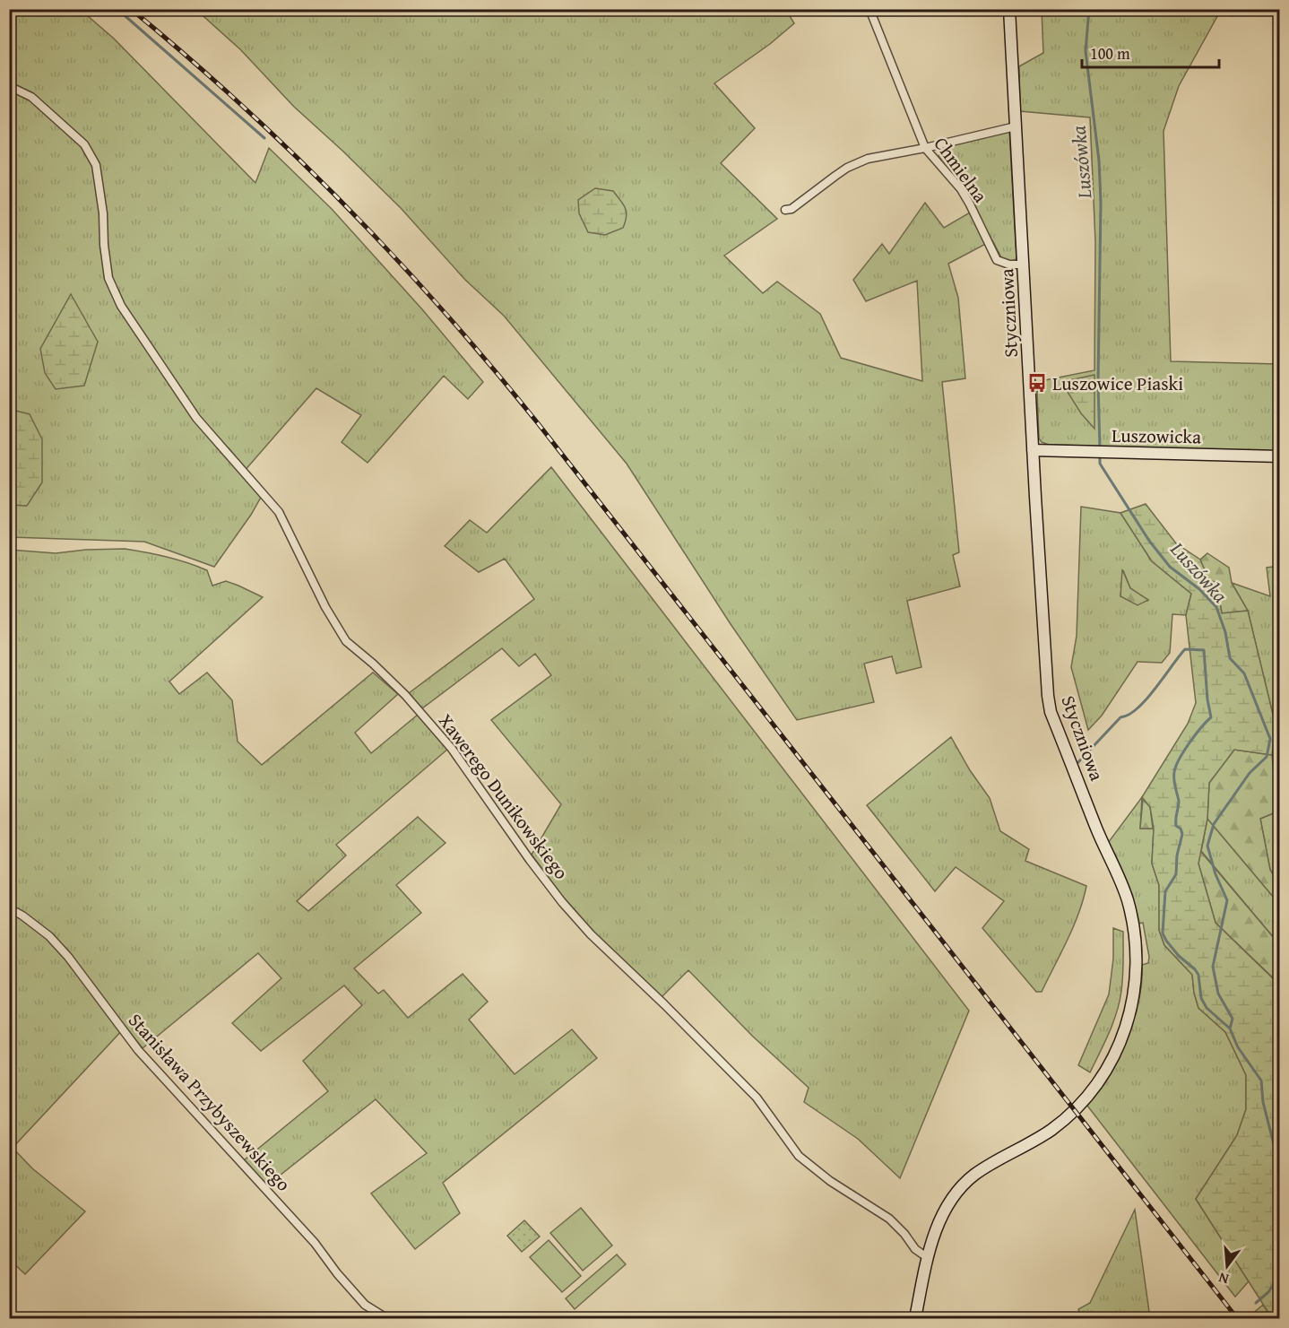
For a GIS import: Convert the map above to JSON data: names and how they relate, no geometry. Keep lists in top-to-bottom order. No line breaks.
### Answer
{"streets":{"street":["Chmielna","Styczniowa","Luszowicka","Xawerego Dunikowskiego","Stanisława Przybyszewskiego"]},"crossings":[["Chmielna","Styczniowa"],["Styczniowa","Luszowicka"],["Styczniowa","Xawerego Dunikowskiego"]],"water":["Luszówka"],"places":{"bus stop":["Luszowice Piaski"]},"scale_bar":"100 m","north":"bottom"}
